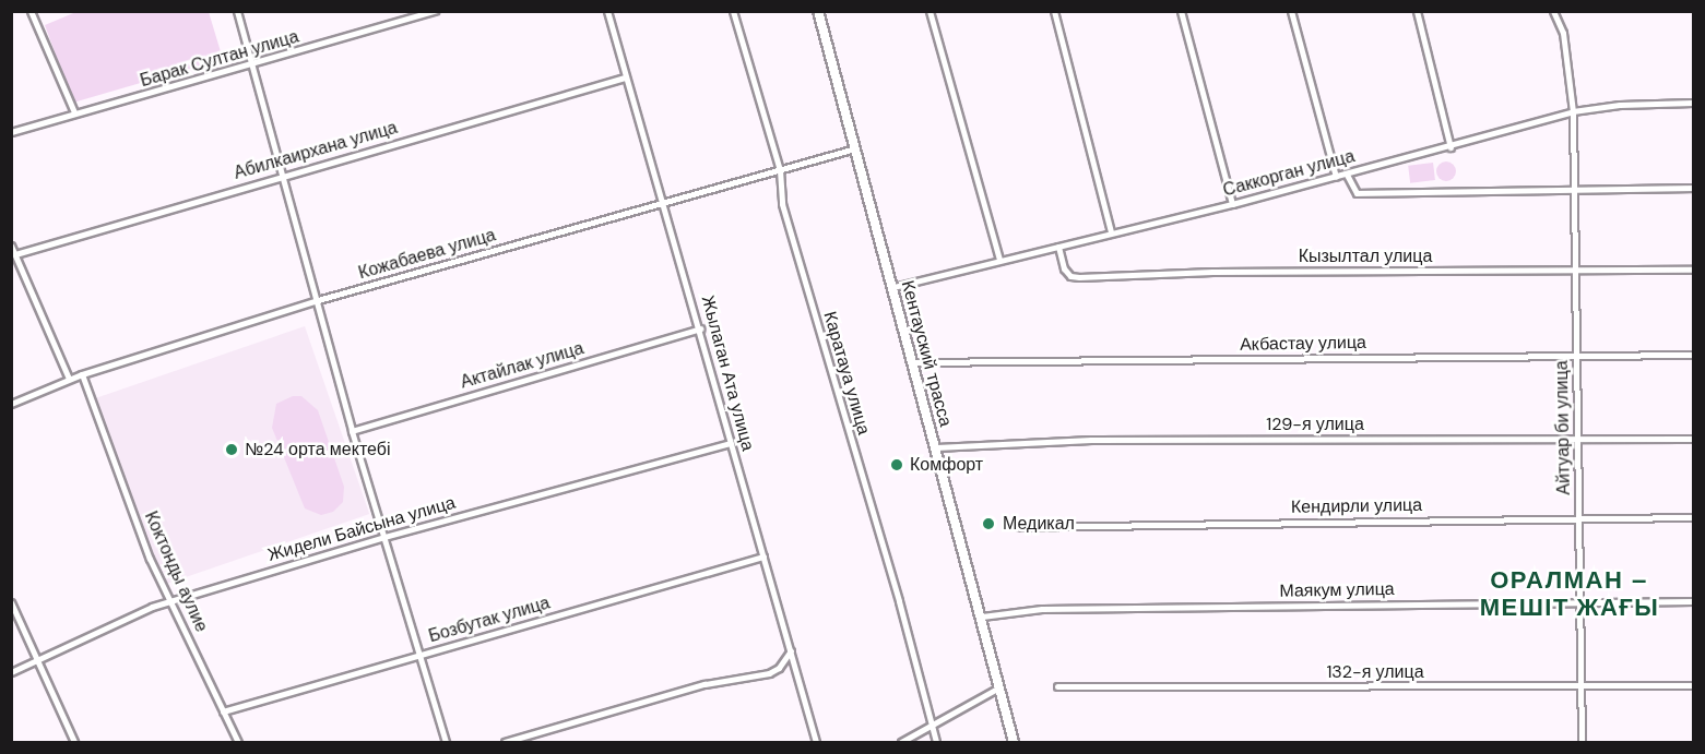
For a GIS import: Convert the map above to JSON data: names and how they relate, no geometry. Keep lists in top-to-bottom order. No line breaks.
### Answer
{"streets":{"main road":["Кентауский трасса"],"street":["Барак Султан улица","Абилкаирхана улица","Саккорган улица","Кожабаева улица","Кызылтал улица","Акбастау улица","Актайлак улица","Жылаган Ата улица","Каратауа улица","129-я улица","Айтуар би улица","Кендирли улица","Жидели Байсына улица","Коктонды аулие","Маякум улица","Бозбутак улица","132-я улица"]},"crossings":[["Абилкаирхана улица","Жылаган Ата улица"],["Саккорган улица","Кызылтал улица"],["Саккорган улица","Кентауский трасса"],["Саккорган улица","Айтуар би улица"],["Кожабаева улица","Кентауский трасса"],["Кожабаева улица","Жылаган Ата улица"],["Кожабаева улица","Каратауа улица"],["Кожабаева улица","Коктонды аулие"],["Кызылтал улица","Айтуар би улица"],["Акбастау улица","Кентауский трасса"],["Акбастау улица","Айтуар би улица"],["Кентауский трасса","129-я улица"],["Кентауский трасса","Маякум улица"],["Актайлак улица","Жылаган Ата улица"],["Жылаган Ата улица","Жидели Байсына улица"],["Жылаган Ата улица","Бозбутак улица"],["129-я улица","Айтуар би улица"],["Айтуар би улица","Кендирли улица"],["Айтуар би улица","Маякум улица"],["Айтуар би улица","132-я улица"],["Жидели Байсына улица","Коктонды аулие"],["Коктонды аулие","Бозбутак улица"]],"districts":["ОРАЛМАН – МЕШІТ ЖАҒЫ"],"places":["№24 орта мектебі","Комфорт","Медикал"]}
